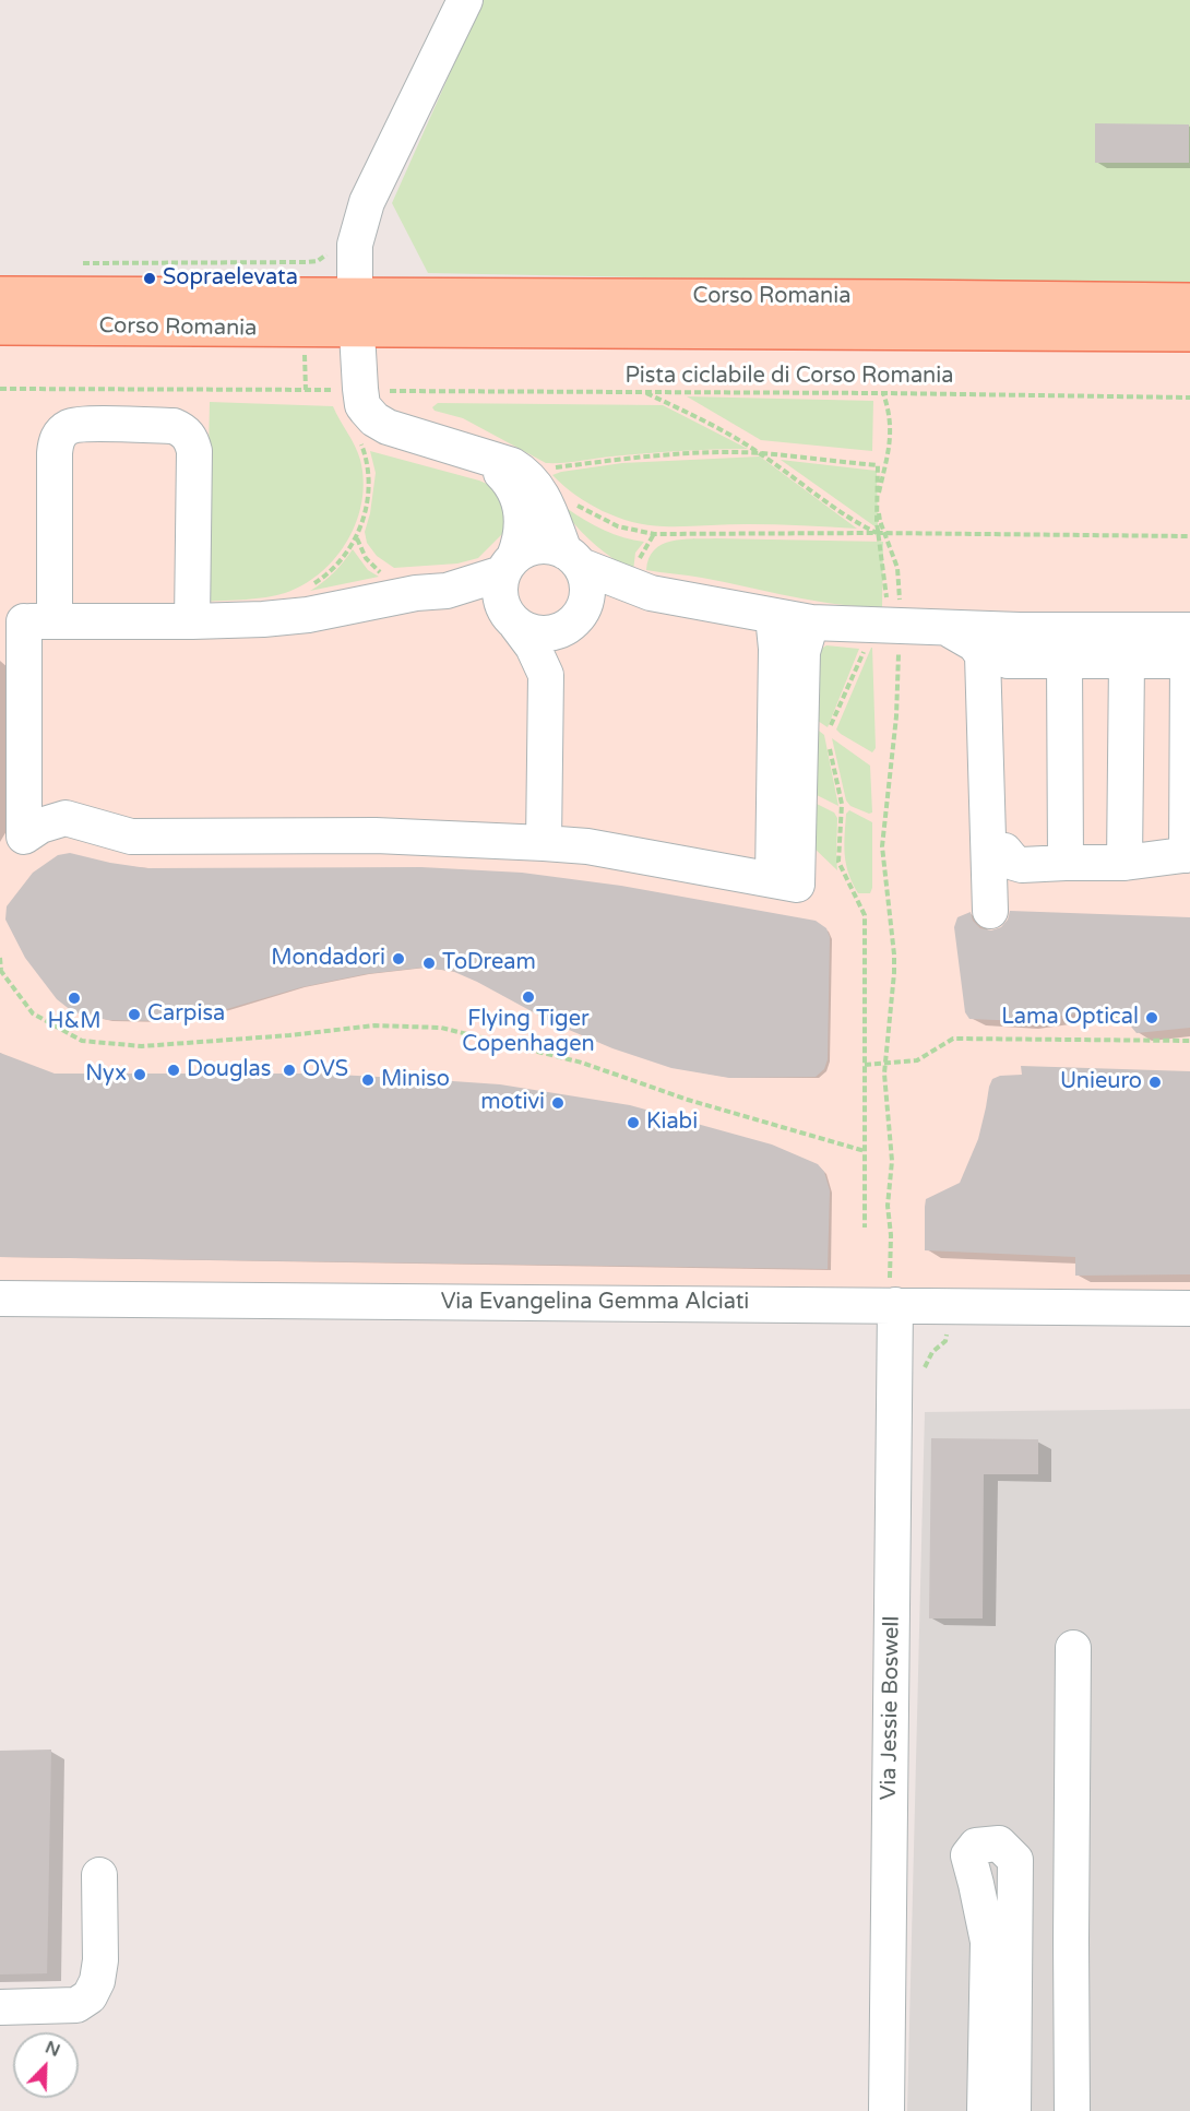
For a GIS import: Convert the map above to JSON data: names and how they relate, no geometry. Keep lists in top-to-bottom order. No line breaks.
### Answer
{"streets":{"main road":["Corso Romania"],"street":["Via Evangelina Gemma Alciati","Via Jessie Boswell"],"path":["Pista ciclabile di Corso Romania"]},"crossings":[["Via Evangelina Gemma Alciati","Via Jessie Boswell"]],"places":["Sopraelevata","Mondadori","ToDream","Flying Tiger Copenhagen","H&M","Carpisa","Lama Optical","Douglas","OVS","Nyx","Miniso","Unieuro","motivi","Kiabi"],"north":"top right"}
